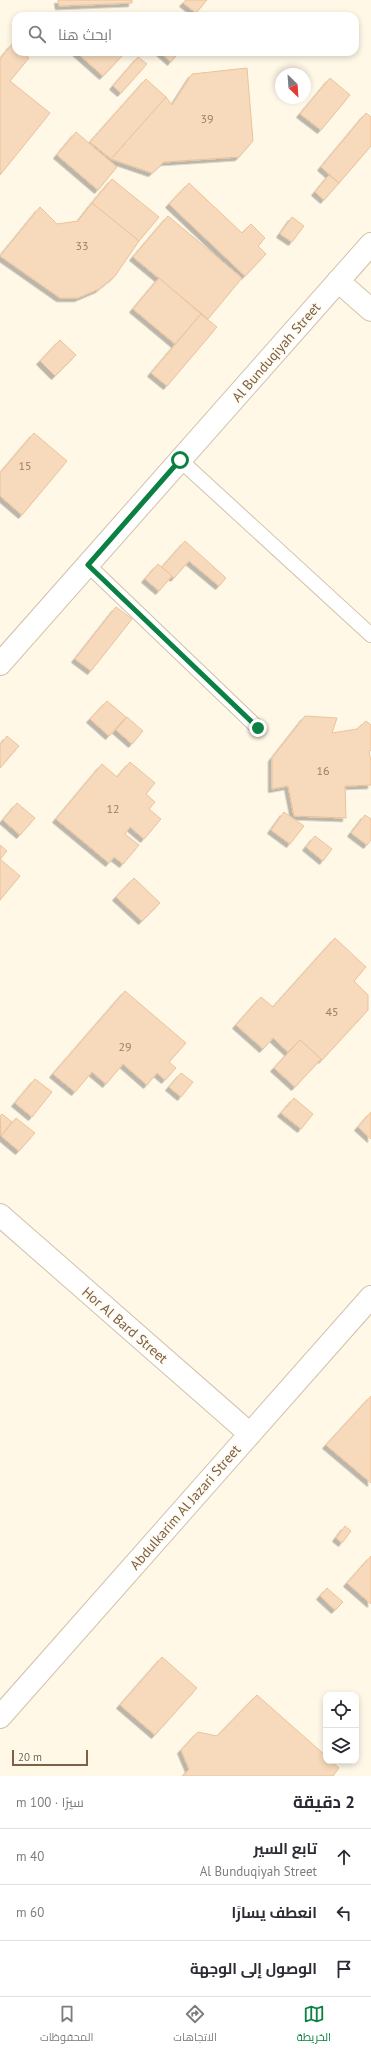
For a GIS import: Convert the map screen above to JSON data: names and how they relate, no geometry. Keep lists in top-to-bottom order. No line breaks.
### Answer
{"streets":{"street":["Al Bunduqiyah Street","Hor Al Bard Street","Abdulkarim Al Jazari Street"]},"crossings":[["Hor Al Bard Street","Abdulkarim Al Jazari Street"]],"house_numbers":["39","33","15","16","12","45","29"],"scale_bar":"20 m","north":"bottom right","page":{"search":"ابحث هنا","scale":"20 m","heading":["2 دقيقة","سيرًا · 100 m"],"list":[["تابع السير","Al Bunduqiyah Street","40 m"],["انعطف يسارًا","60 m"],"الوصول إلى الوجهة"],"nav":["الخريطة","الاتجاهات","المحفوظات"]}}
